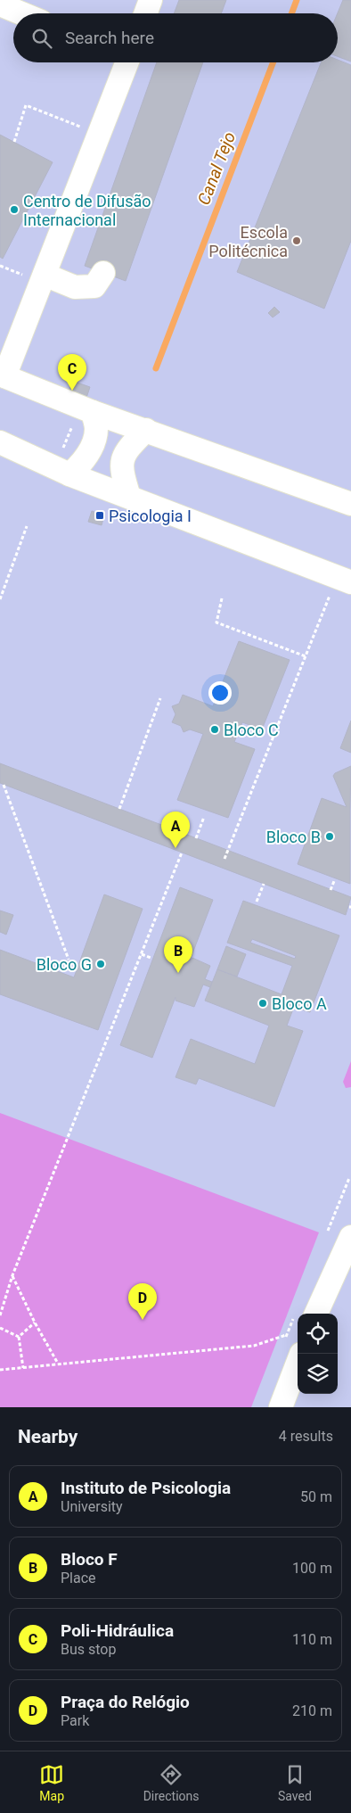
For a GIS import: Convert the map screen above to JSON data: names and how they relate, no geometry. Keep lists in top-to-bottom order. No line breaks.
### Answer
{"water":["Canal Tejo"],"places":{"other":["Centro de Difusão Internacional","Escola Politécnica","Bloco C","Bloco B","Bloco G","Bloco A"],"transit":["Psicologia I"]},"page":{"search":"Search here","pins":["C","A","B","D"],"heading":["Nearby","4 results"],"list":[{"mark":"A","name":"Instituto de Psicologia","note":"University","value":"50 m"},{"mark":"B","name":"Bloco F","note":"Place","value":"100 m"},{"mark":"C","name":"Poli-Hidráulica","note":"Bus stop","value":"110 m"},{"mark":"D","name":"Praça do Relógio","note":"Park","value":"210 m"}],"nav":["Map","Directions","Saved"]}}
